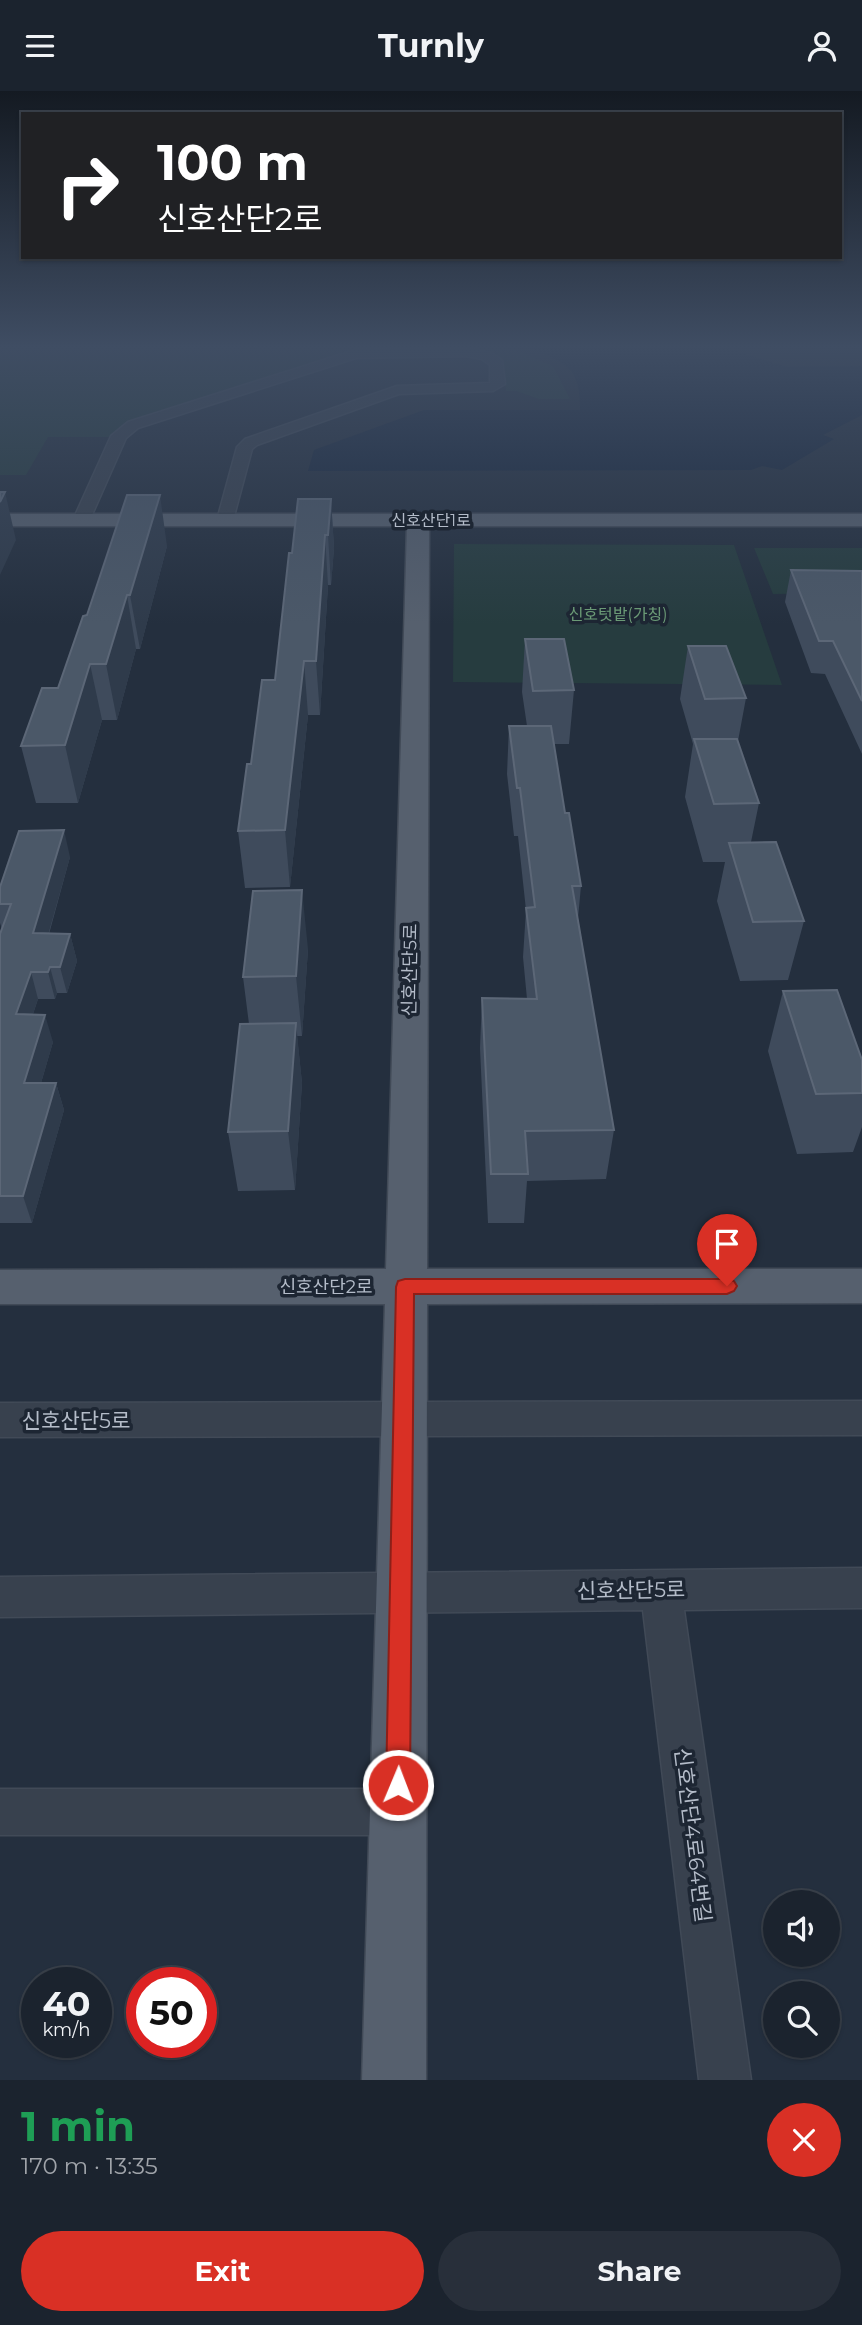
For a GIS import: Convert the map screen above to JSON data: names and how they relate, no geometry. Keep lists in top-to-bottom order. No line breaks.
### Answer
{"streets":{"main road":["신호산단1로","신호산단5로","신호산단2로"],"street":["신호산단4로64번길"]},"crossings":[["신호산단1로","신호산단5로"],["신호산단5로","신호산단2로"],["신호산단5로","신호산단4로64번길"]],"parks":["신호텃밭(가칭)"],"page":{"header":"Turnly","turn":["100 m","신호산단2로"],"speed":"40 km/h","limit":"50","heading":["1 min","170 m · 13:35"],"buttons":["Exit","Share"]}}
